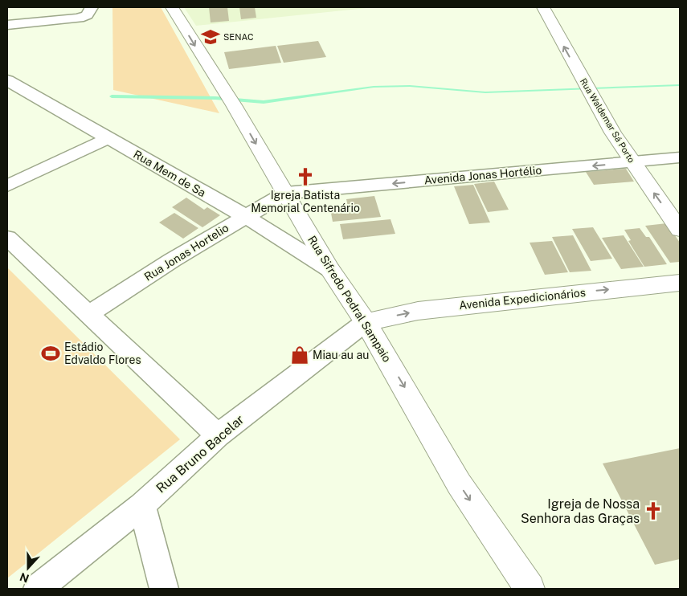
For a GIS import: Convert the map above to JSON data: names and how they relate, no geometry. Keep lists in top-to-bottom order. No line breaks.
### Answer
{"streets":{"street":["Rua Waldemar Sá Porto","Rua Mem de Sa","Avenida Jonas Hortélio","Rua Jonas Hortelio","Rua Sifredo Pedral Sampaio","Avenida Expedicionários","Rua Bruno Bacelar"]},"crossings":[["Rua Waldemar Sá Porto","Avenida Jonas Hortélio"],["Rua Mem de Sa","Rua Jonas Hortelio"],["Rua Mem de Sa","Rua Sifredo Pedral Sampaio"],["Avenida Jonas Hortélio","Rua Jonas Hortelio"],["Avenida Jonas Hortélio","Rua Sifredo Pedral Sampaio"],["Rua Jonas Hortelio","Rua Sifredo Pedral Sampaio"],["Rua Sifredo Pedral Sampaio","Avenida Expedicionários"],["Rua Sifredo Pedral Sampaio","Rua Bruno Bacelar"],["Avenida Expedicionários","Rua Bruno Bacelar"]],"one_way":["Rua Waldemar Sá Porto","Avenida Jonas Hortélio","Rua Sifredo Pedral Sampaio","Avenida Expedicionários"],"places":{"school or university":["SENAC"],"church":["Igreja Batista Memorial Centenário","Igreja de Nossa Senhora das Graças"],"sports":["Estádio Edvaldo Flores"],"shop":["Miau au au"]},"north":"bottom"}
